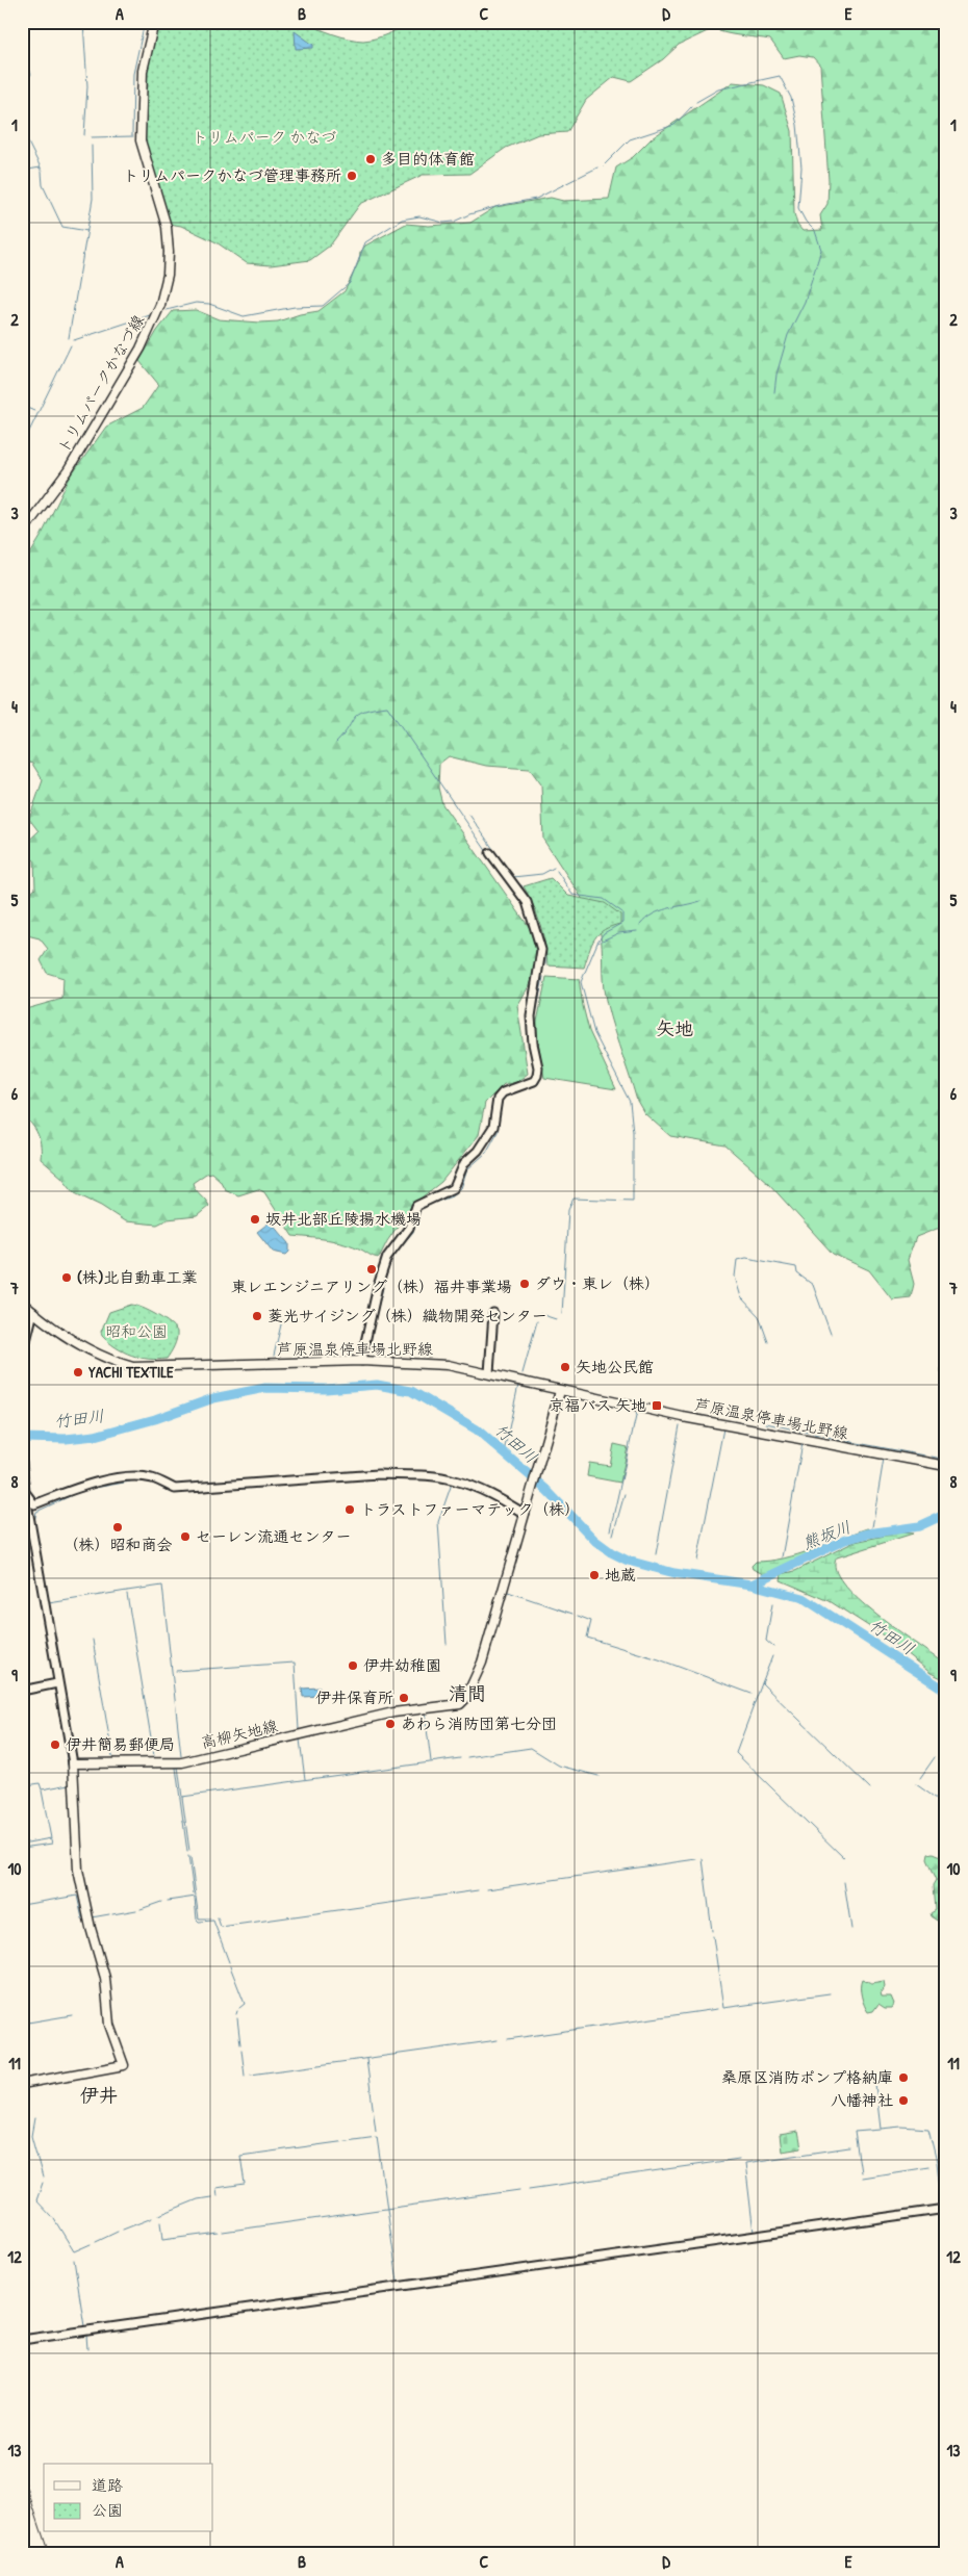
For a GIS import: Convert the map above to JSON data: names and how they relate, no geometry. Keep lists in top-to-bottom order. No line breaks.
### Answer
{"streets":{"main road":["トリムパークかなづ線","芦原温泉停車場北野線","高柳矢地線"]},"crossings":[["芦原温泉停車場北野線","高柳矢地線"]],"districts":["矢地","清間","伊井"],"water":["竹田川","熊坂川"],"parks":["トリムパーク かなづ","昭和公園"],"places":{"other":["多目的体育館","トリムパークかなづ管理事務所","坂井北部丘陵揚水機場","東レエンジニアリング（株）福井事業場","(株)北自動車工業","ダウ・東レ（株）","菱光サイジング（株）織物開発センター","矢地公民館","YACHI TEXTILE","トラストファーマテック（株）","（株）昭和商会","セーレン流通センター","地蔵","伊井幼稚園","伊井保育所","あわら消防団第七分団","伊井簡易郵便局","桑原区消防ポンプ格納庫","八幡神社"],"transit":["京福バス 矢地"]},"legend":["道路","公園"],"grid":{"columns":["A","B","C","D","E"],"rows":["1","2","3","4","5","6","7","8","9","10","11","12","13"]}}
